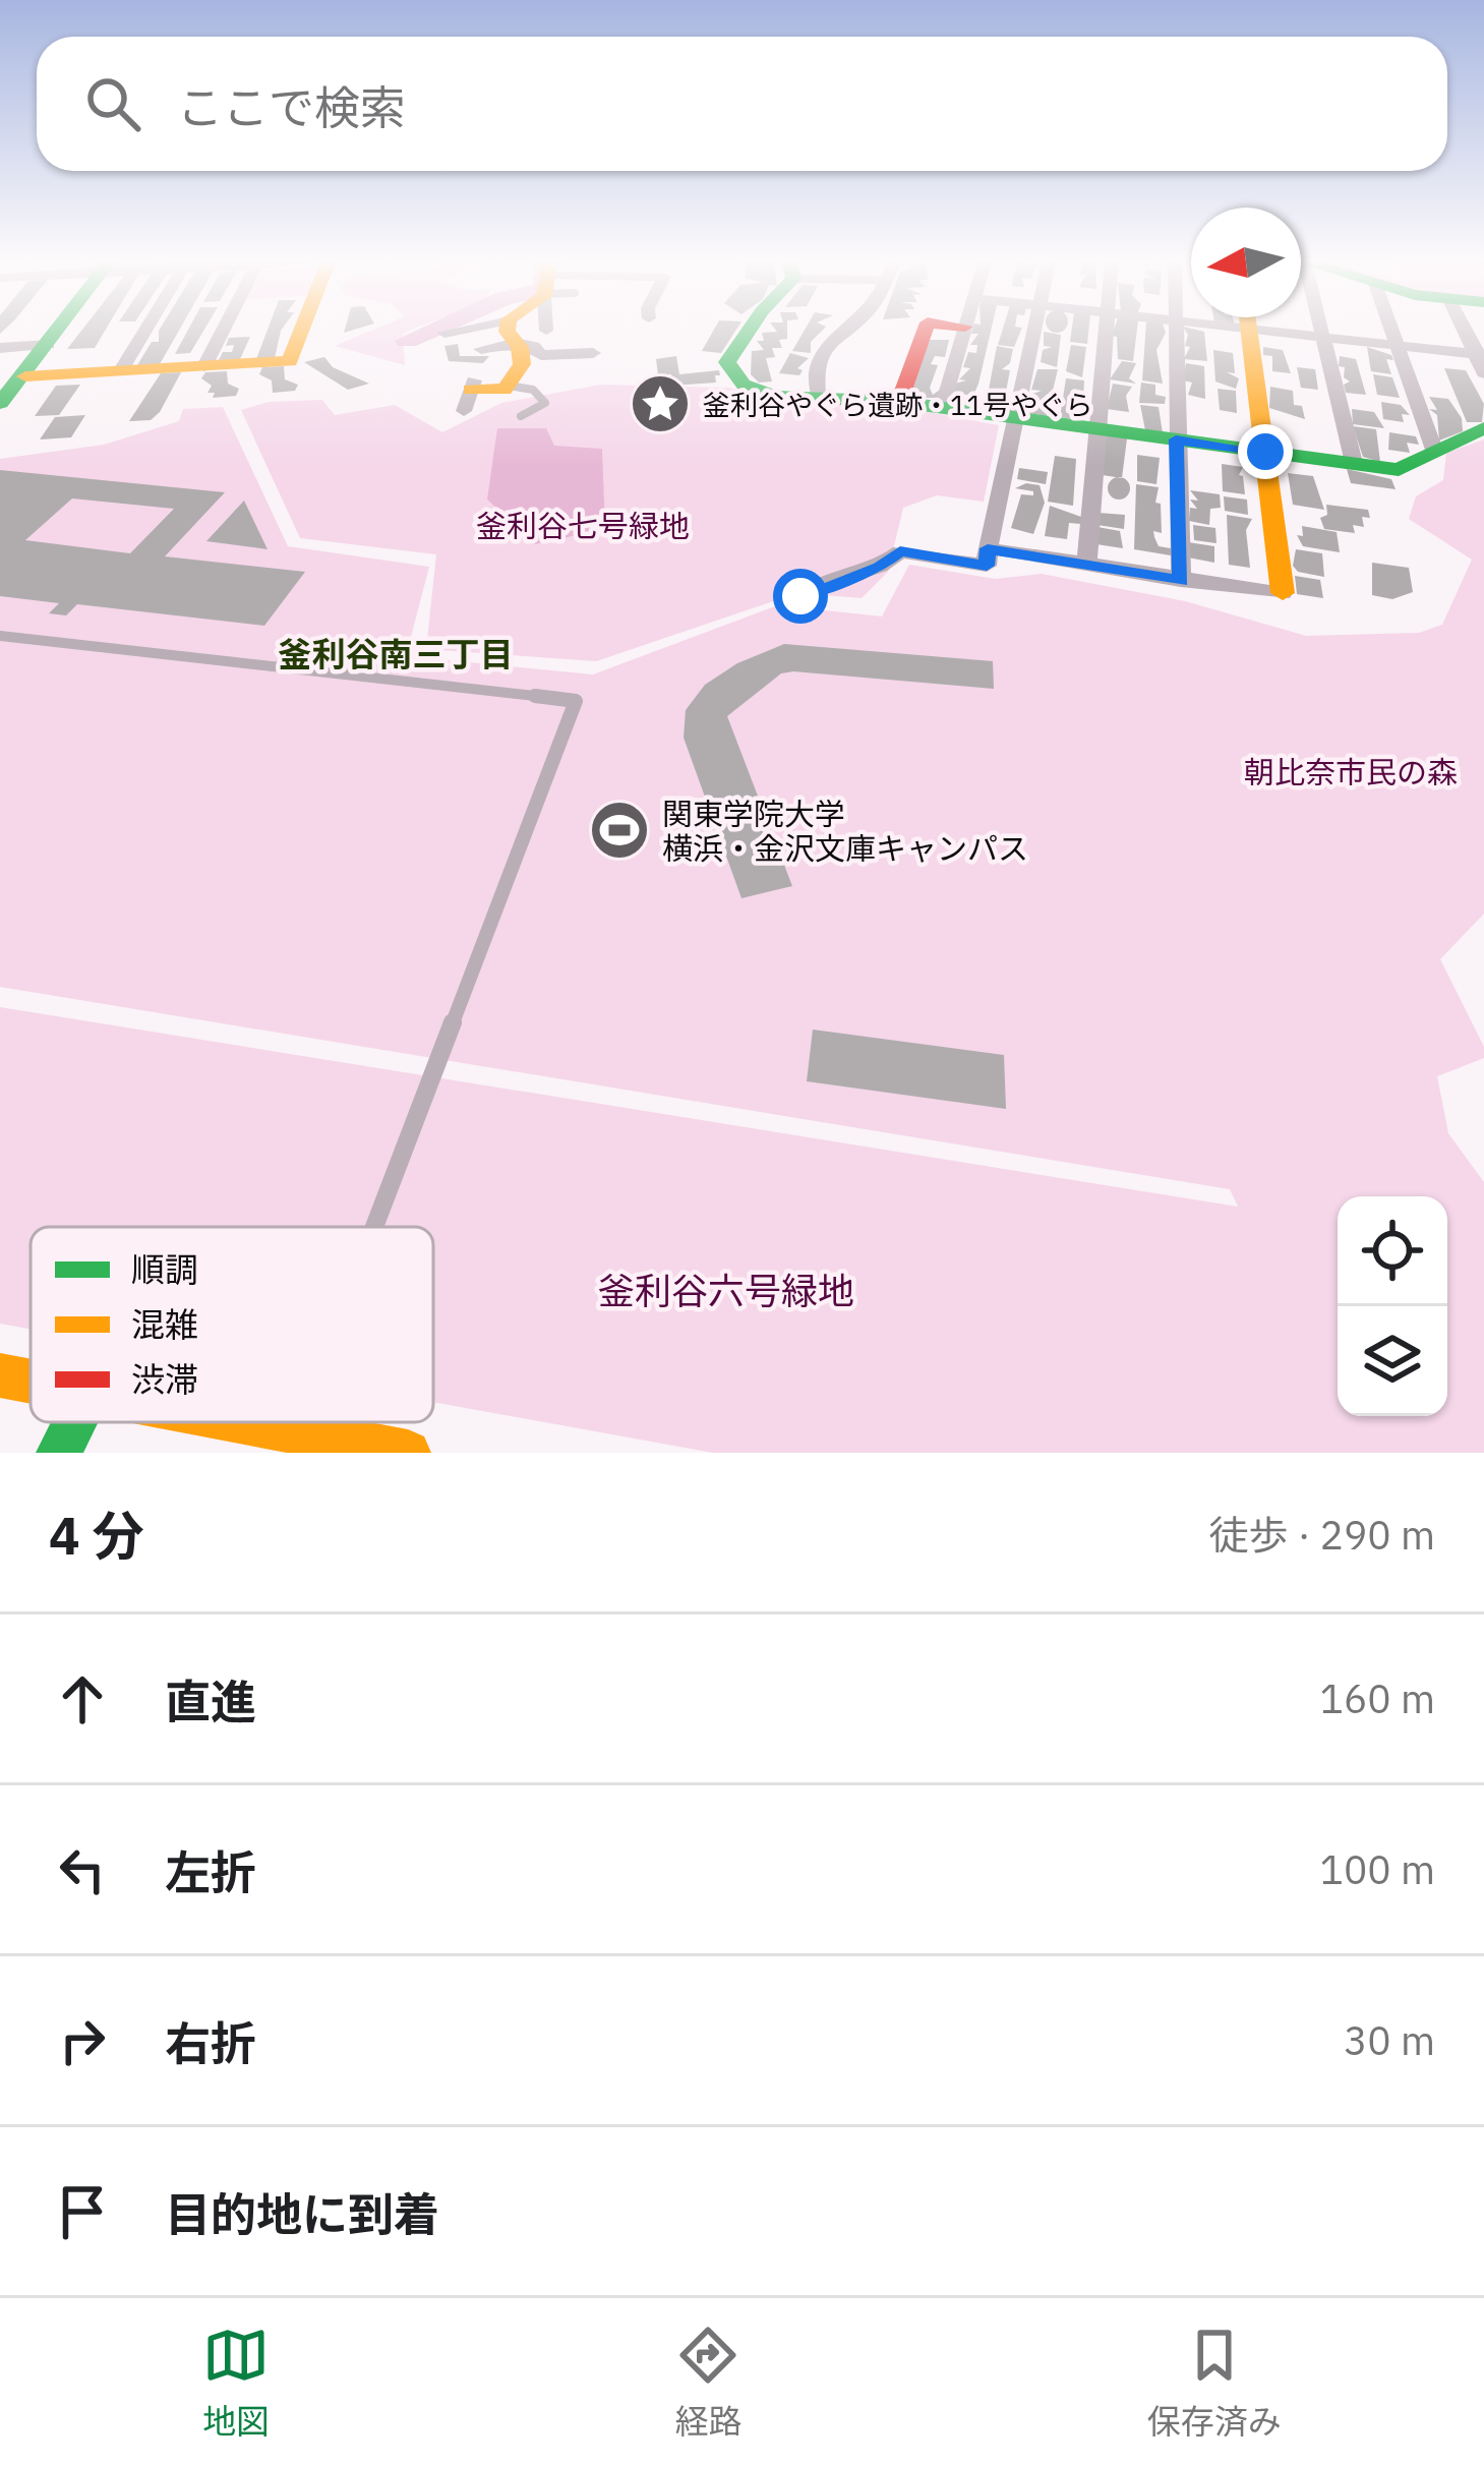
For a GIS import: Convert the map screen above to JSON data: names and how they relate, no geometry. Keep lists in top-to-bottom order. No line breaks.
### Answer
{"districts":["釜利谷南三丁目"],"parks":["釜利谷七号緑地","朝比奈市民の森","釜利谷六号緑地"],"places":{"place":["釜利谷やぐら遺跡・11号やぐら"],"sports":["関東学院大学 横浜・金沢文庫キャンパス"]},"legend":["順調","混雑","渋滞"],"north":"left","page":{"search":"ここで検索","heading":["4 分","徒歩 · 290 m"],"list":[["直進","160 m"],["左折","100 m"],["右折","30 m"],"目的地に到着"],"nav":["地図","経路","保存済み"]}}
